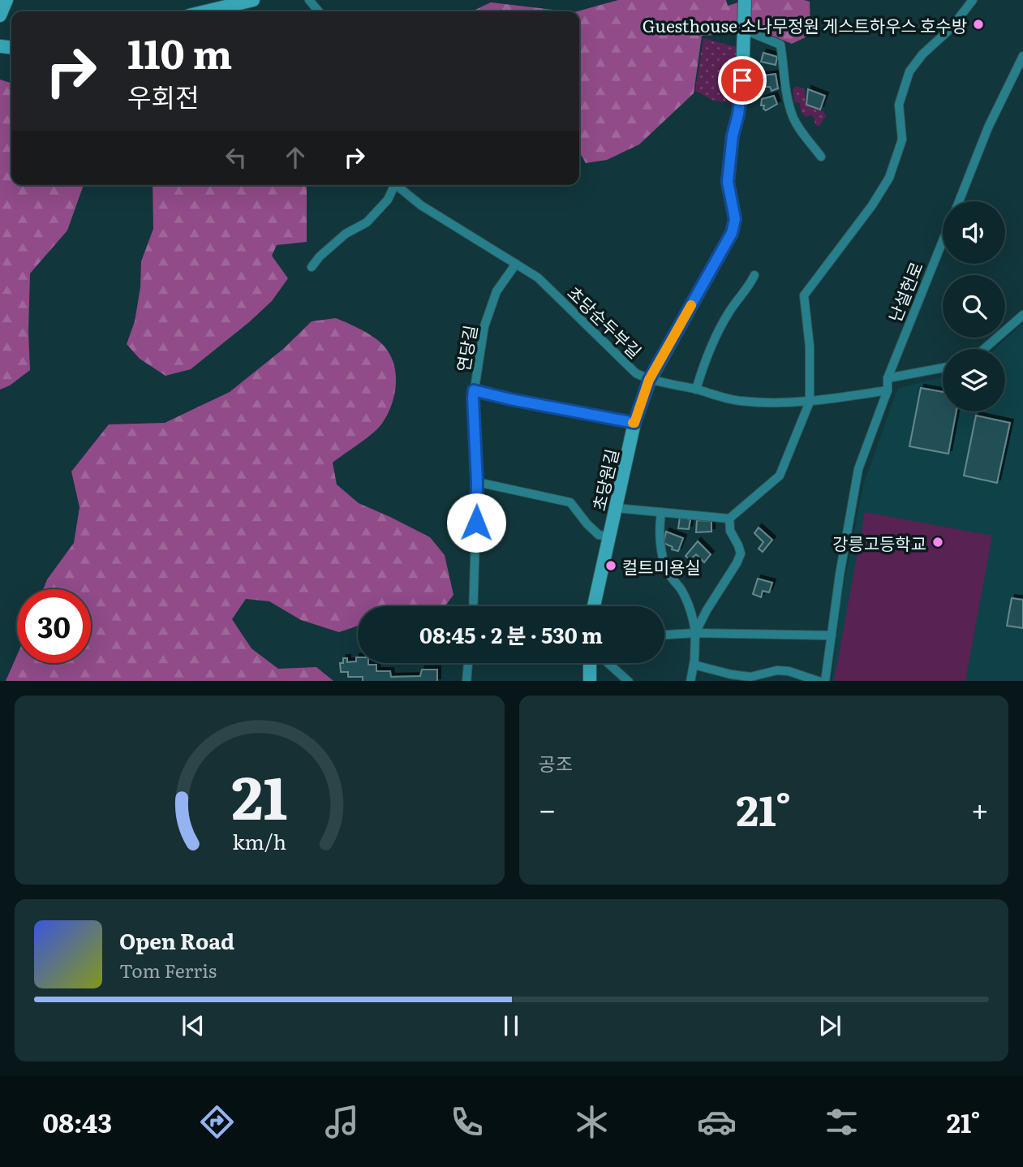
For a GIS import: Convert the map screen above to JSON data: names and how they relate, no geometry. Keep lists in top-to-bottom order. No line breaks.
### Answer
{"streets":{"street":["난설헌로","초당순두부길","연당길","초당원길"]},"crossings":[["초당순두부길","연당길"],["초당순두부길","초당원길"]],"places":["Guesthouse 소나무정원 게스트하우스 호수방","강릉고등학교","컬트미용실"],"page":{"turn":["110 m","우회전"],"limit":"30","trip":"08:45 · 2 분 · 530 m","tile":"공조","heat":["−","21°","+"],"song":["Open Road","Tom Ferris"],"tabs":["08:43","21°"],"gauge":["21","km/h"]}}
